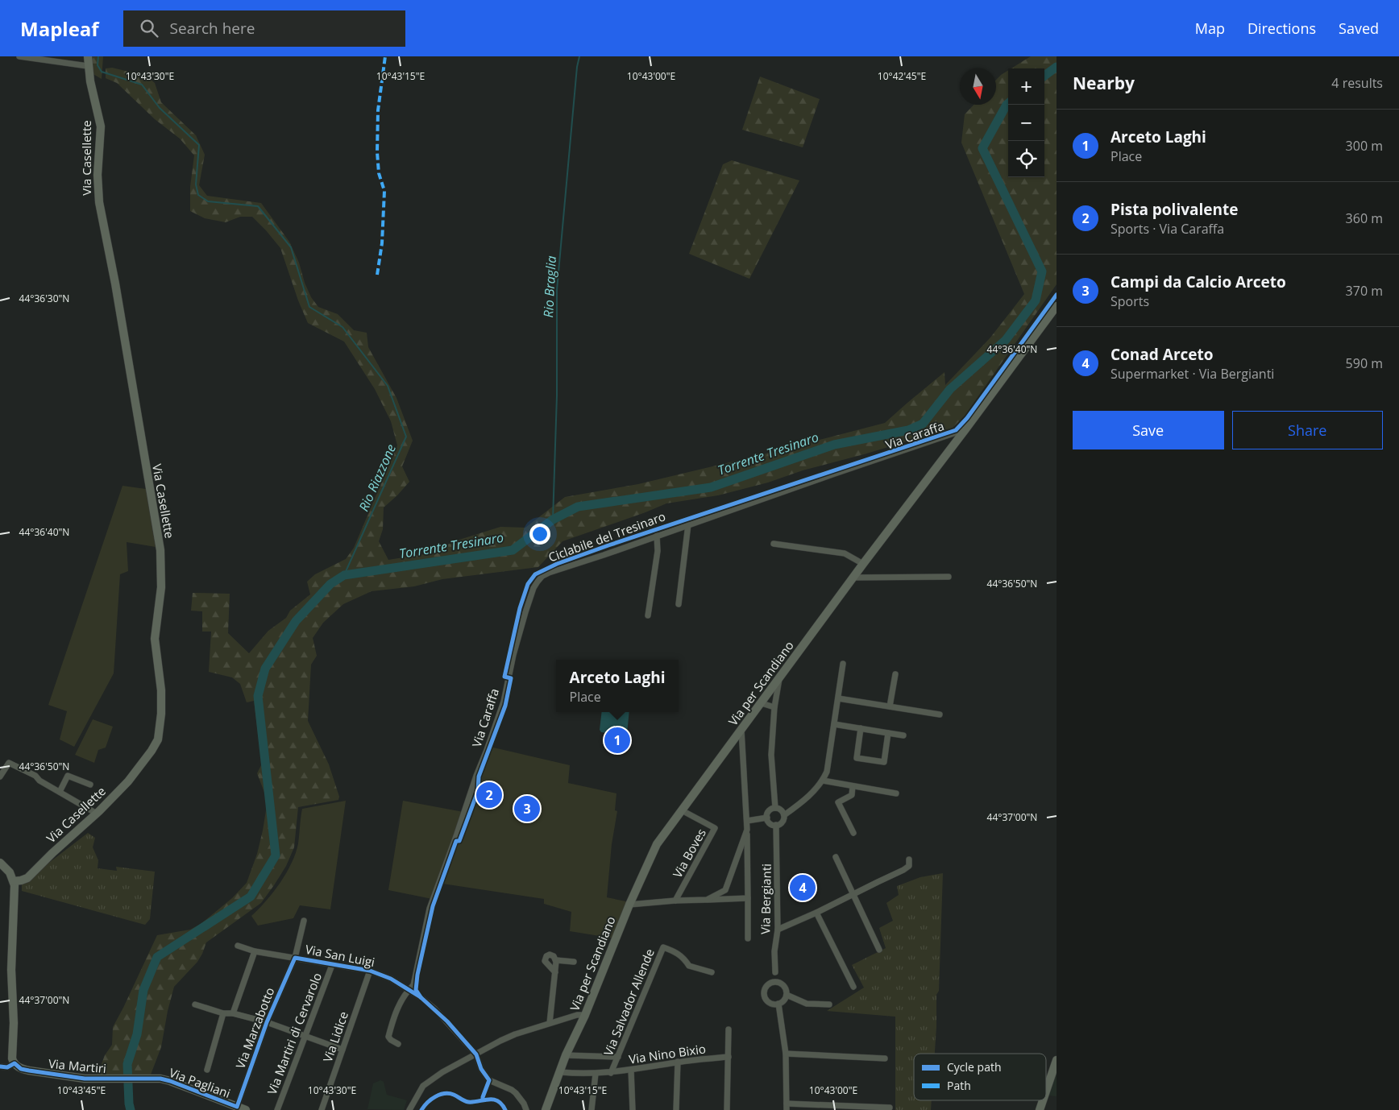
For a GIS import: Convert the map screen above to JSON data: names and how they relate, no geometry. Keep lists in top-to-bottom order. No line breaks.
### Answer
{"streets":{"street":["Via Casellette","Via Caraffa","Via per Scandiano","Via Boves","Via Bergianti","Via San Luigi","Via Salvador Allende","Via Marzabotto","Via Martiri di Cervarolo","Via Lidice","Via Nino Bixio","Via Martiri","Via Pagliani"],"cycle path":["Ciclabile del Tresinaro"]},"crossings":[["Via Caraffa","Via per Scandiano"],["Via Caraffa","Via San Luigi"],["Via per Scandiano","Via Boves"],["Via per Scandiano","Via Nino Bixio"],["Via San Luigi","Via Marzabotto"],["Via San Luigi","Via Martiri di Cervarolo"],["Via San Luigi","Via Lidice"],["Via Salvador Allende","Via Nino Bixio"],["Via Marzabotto","Via Pagliani"],["Via Martiri","Via Pagliani"]],"water":["Rio Braglia","Torrente Tresinaro","Rio Riazzone"],"legend":["Cycle path","Path"],"north":"bottom","page":{"header":"Mapleaf","search":"Search here","nav":["Map","Directions","Saved"],"heading":["Nearby","4 results"],"map_buttons":["+","−"],"list":[{"mark":"1","name":"Arceto Laghi","note":"Place","value":"300 m"},{"mark":"2","name":"Pista polivalente","note":"Sports · Via Caraffa","value":"360 m"},{"mark":"3","name":"Campi da Calcio Arceto","note":"Sports","value":"370 m"},{"mark":"4","name":"Conad Arceto","note":"Supermarket · Via Bergianti","value":"590 m"}],"buttons":["Save","Share"],"popup":["Arceto Laghi","Place"],"pins":["1","2","3","4"]},"coordinates":["10°43'30\"E","10°43'15\"E","10°43'00\"E","10°42'45\"E","44°36'30\"N","44°36'40\"N","44°36'50\"N","44°37'00\"N","10°43'45\"E"]}
